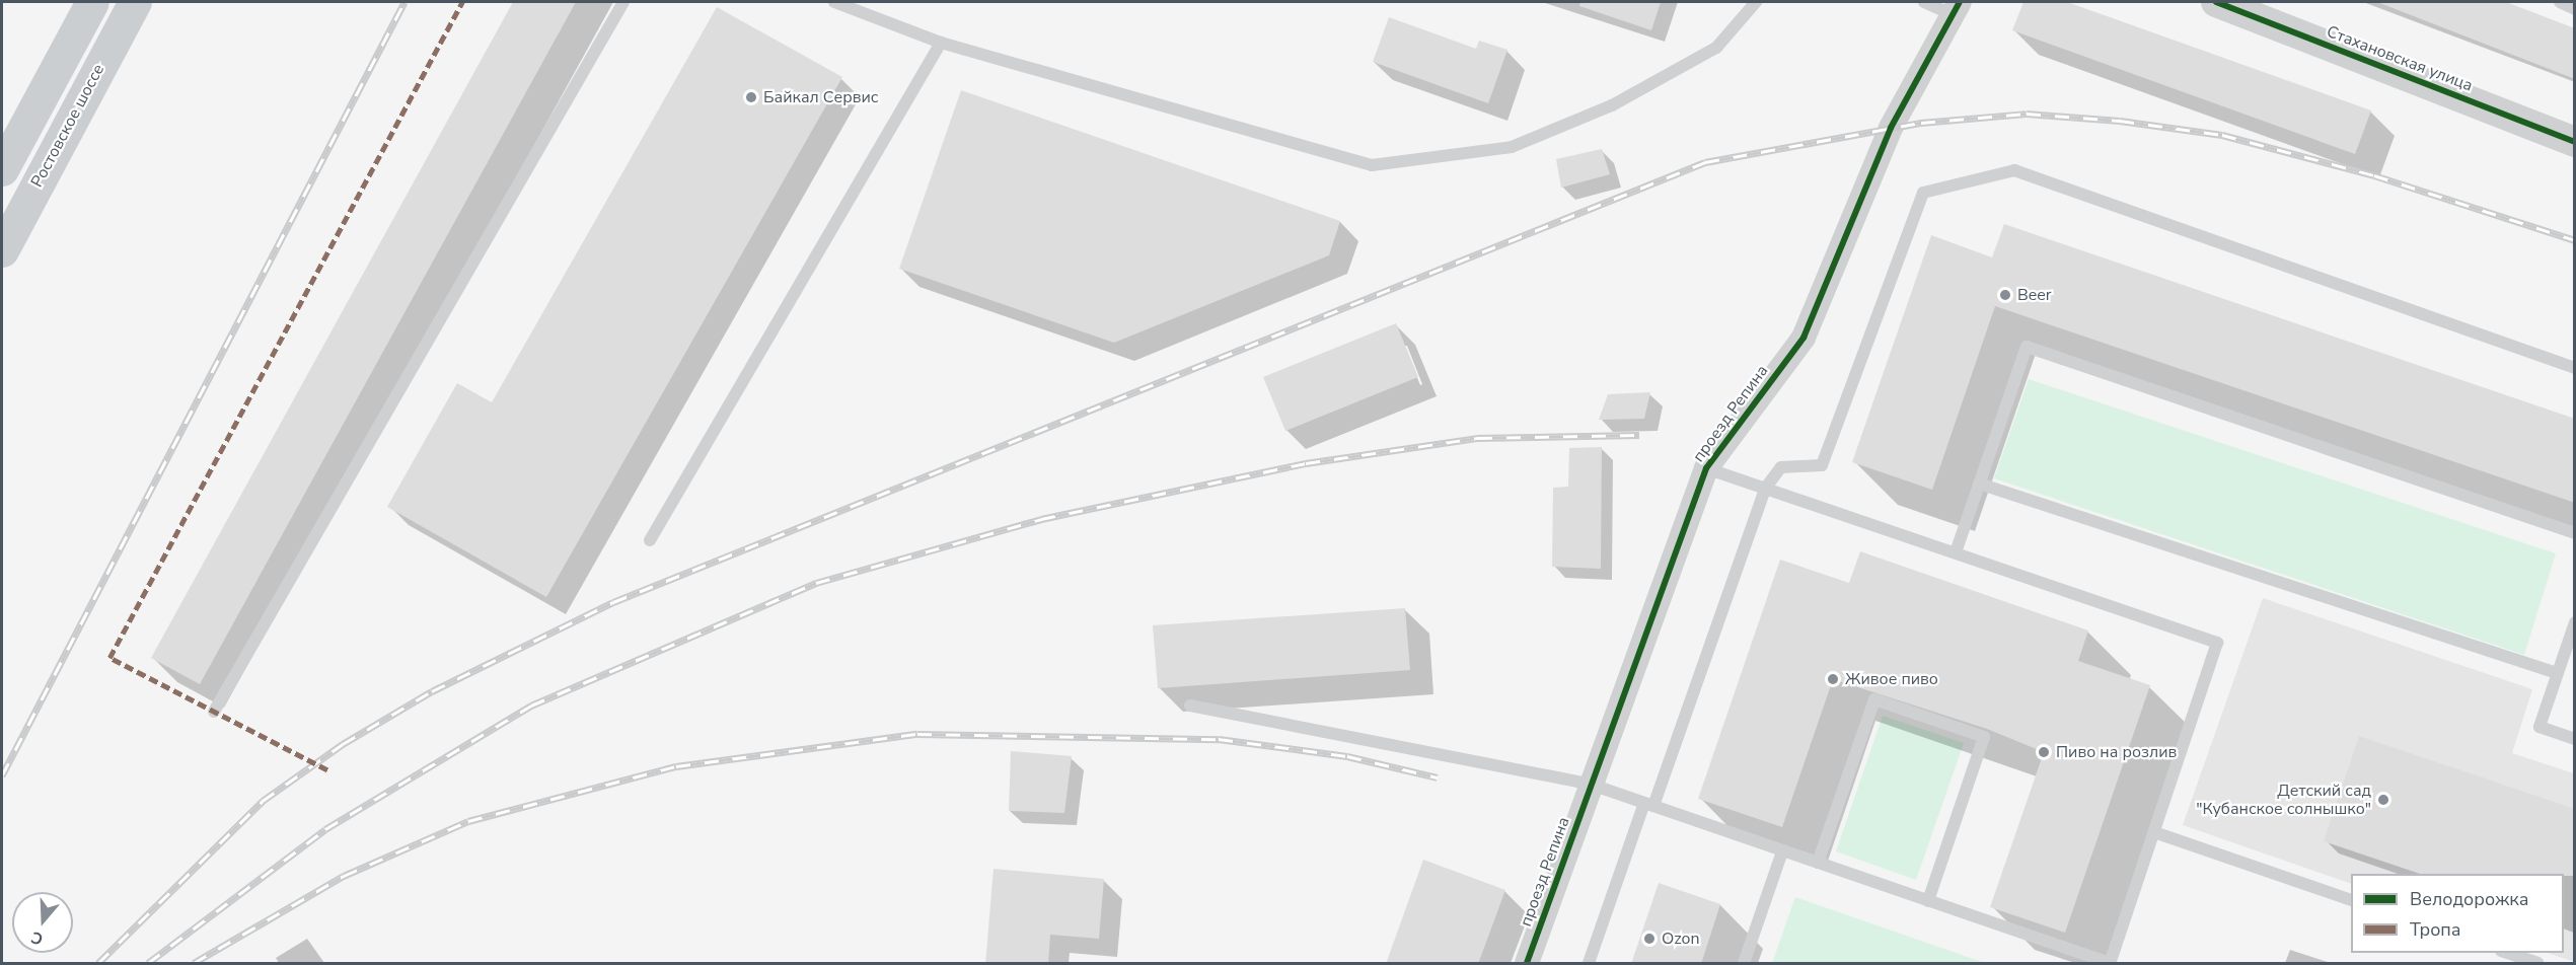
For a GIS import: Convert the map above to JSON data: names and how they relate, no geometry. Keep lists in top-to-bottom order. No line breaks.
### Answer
{"streets":{"main road":["Ростовское шоссе"],"street":["Стахановская улица","проезд Репина"]},"places":["Байкал Сервис","Beer","Живое пиво","Пиво на розлив","Детский сад \"Кубанское солнышко\"","Ozon"],"legend":["Велодорожка","Тропа"],"north":"bottom"}
